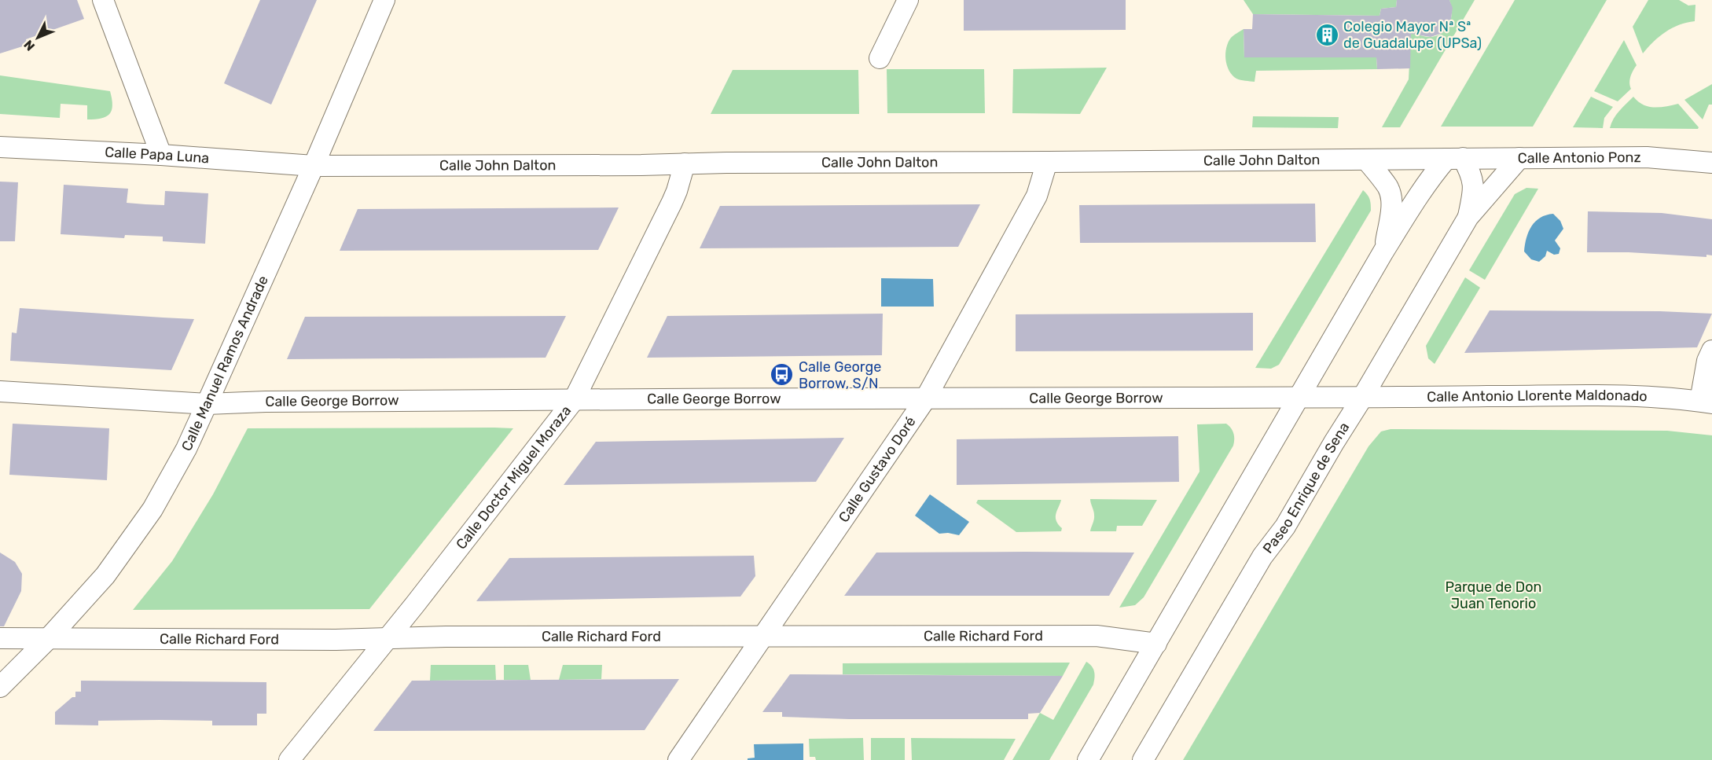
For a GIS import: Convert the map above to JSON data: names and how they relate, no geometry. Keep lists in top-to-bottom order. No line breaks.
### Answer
{"streets":{"street":["Calle Papa Luna","Calle Antonio Ponz","Calle John Dalton","Calle Manuel Ramos Andrade","Calle George Borrow","Calle Antonio Llorente Maldonado","Calle Gustavo Doré","Calle Doctor Miguel Moraza","Paseo Enrique de Sena","Calle Richard Ford"]},"crossings":[["Calle Papa Luna","Calle John Dalton"],["Calle Papa Luna","Calle Manuel Ramos Andrade"],["Calle Antonio Ponz","Calle John Dalton"],["Calle Antonio Ponz","Paseo Enrique de Sena"],["Calle John Dalton","Calle Manuel Ramos Andrade"],["Calle John Dalton","Calle Gustavo Doré"],["Calle John Dalton","Calle Doctor Miguel Moraza"],["Calle John Dalton","Paseo Enrique de Sena"],["Calle Manuel Ramos Andrade","Calle George Borrow"],["Calle Manuel Ramos Andrade","Calle Richard Ford"],["Calle George Borrow","Calle Antonio Llorente Maldonado"],["Calle George Borrow","Calle Gustavo Doré"],["Calle George Borrow","Calle Doctor Miguel Moraza"],["Calle George Borrow","Paseo Enrique de Sena"],["Calle Antonio Llorente Maldonado","Paseo Enrique de Sena"],["Calle Gustavo Doré","Calle Richard Ford"],["Calle Doctor Miguel Moraza","Calle Richard Ford"]],"parks":["Parque de Don Juan Tenorio"],"places":{"building":["Colegio Mayor Nª Sª de Guadalupe (UPSa)"],"bus stop":["Calle George Borrow, S/N"]},"north":"bottom left"}
